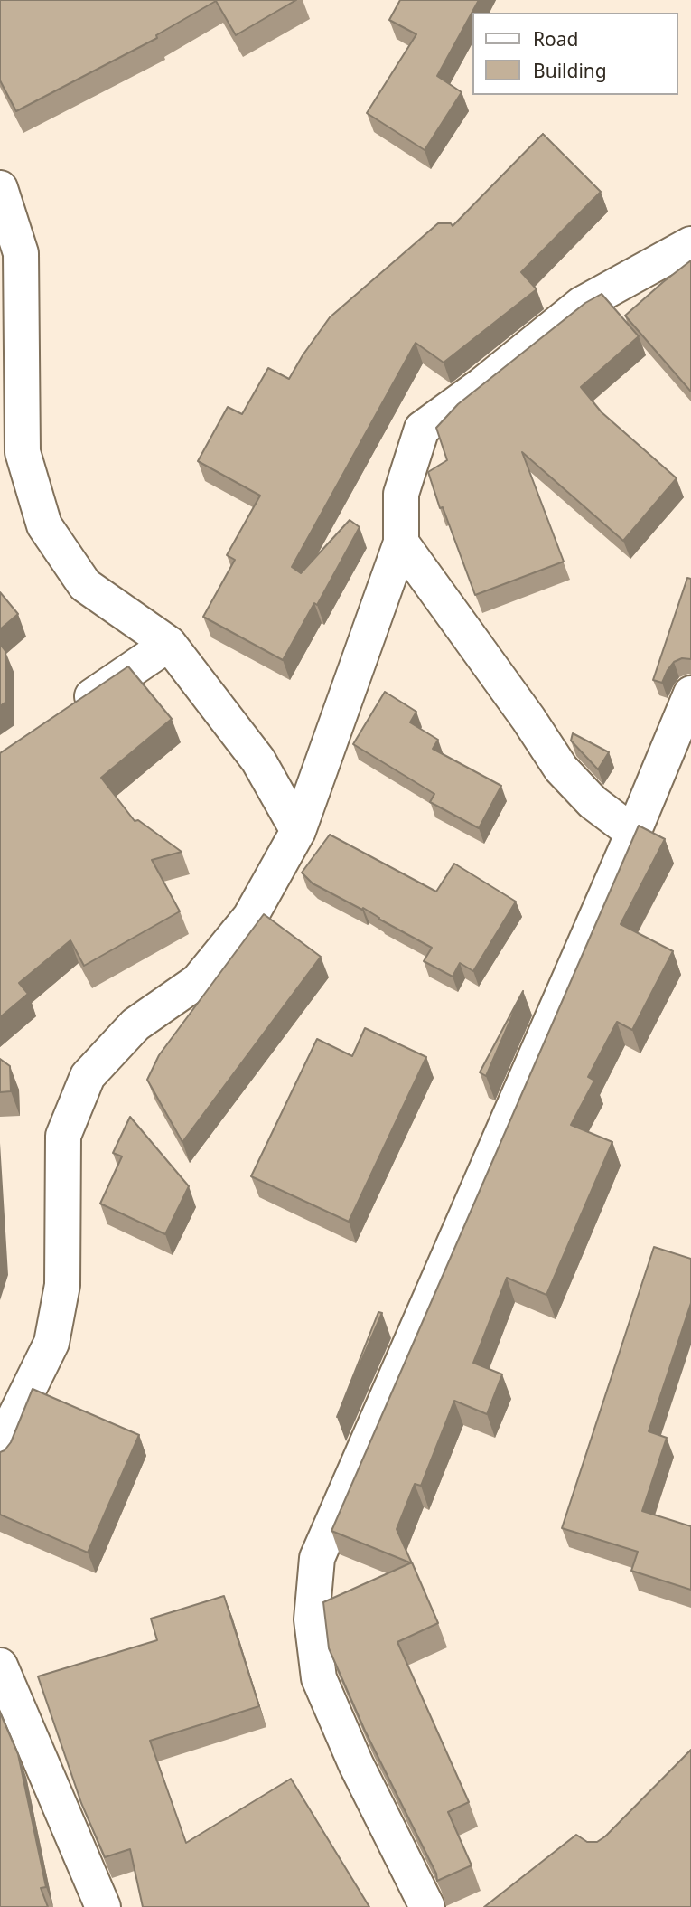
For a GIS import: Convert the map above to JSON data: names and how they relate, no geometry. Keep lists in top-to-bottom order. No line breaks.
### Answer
{"legend":["Road","Building"]}
